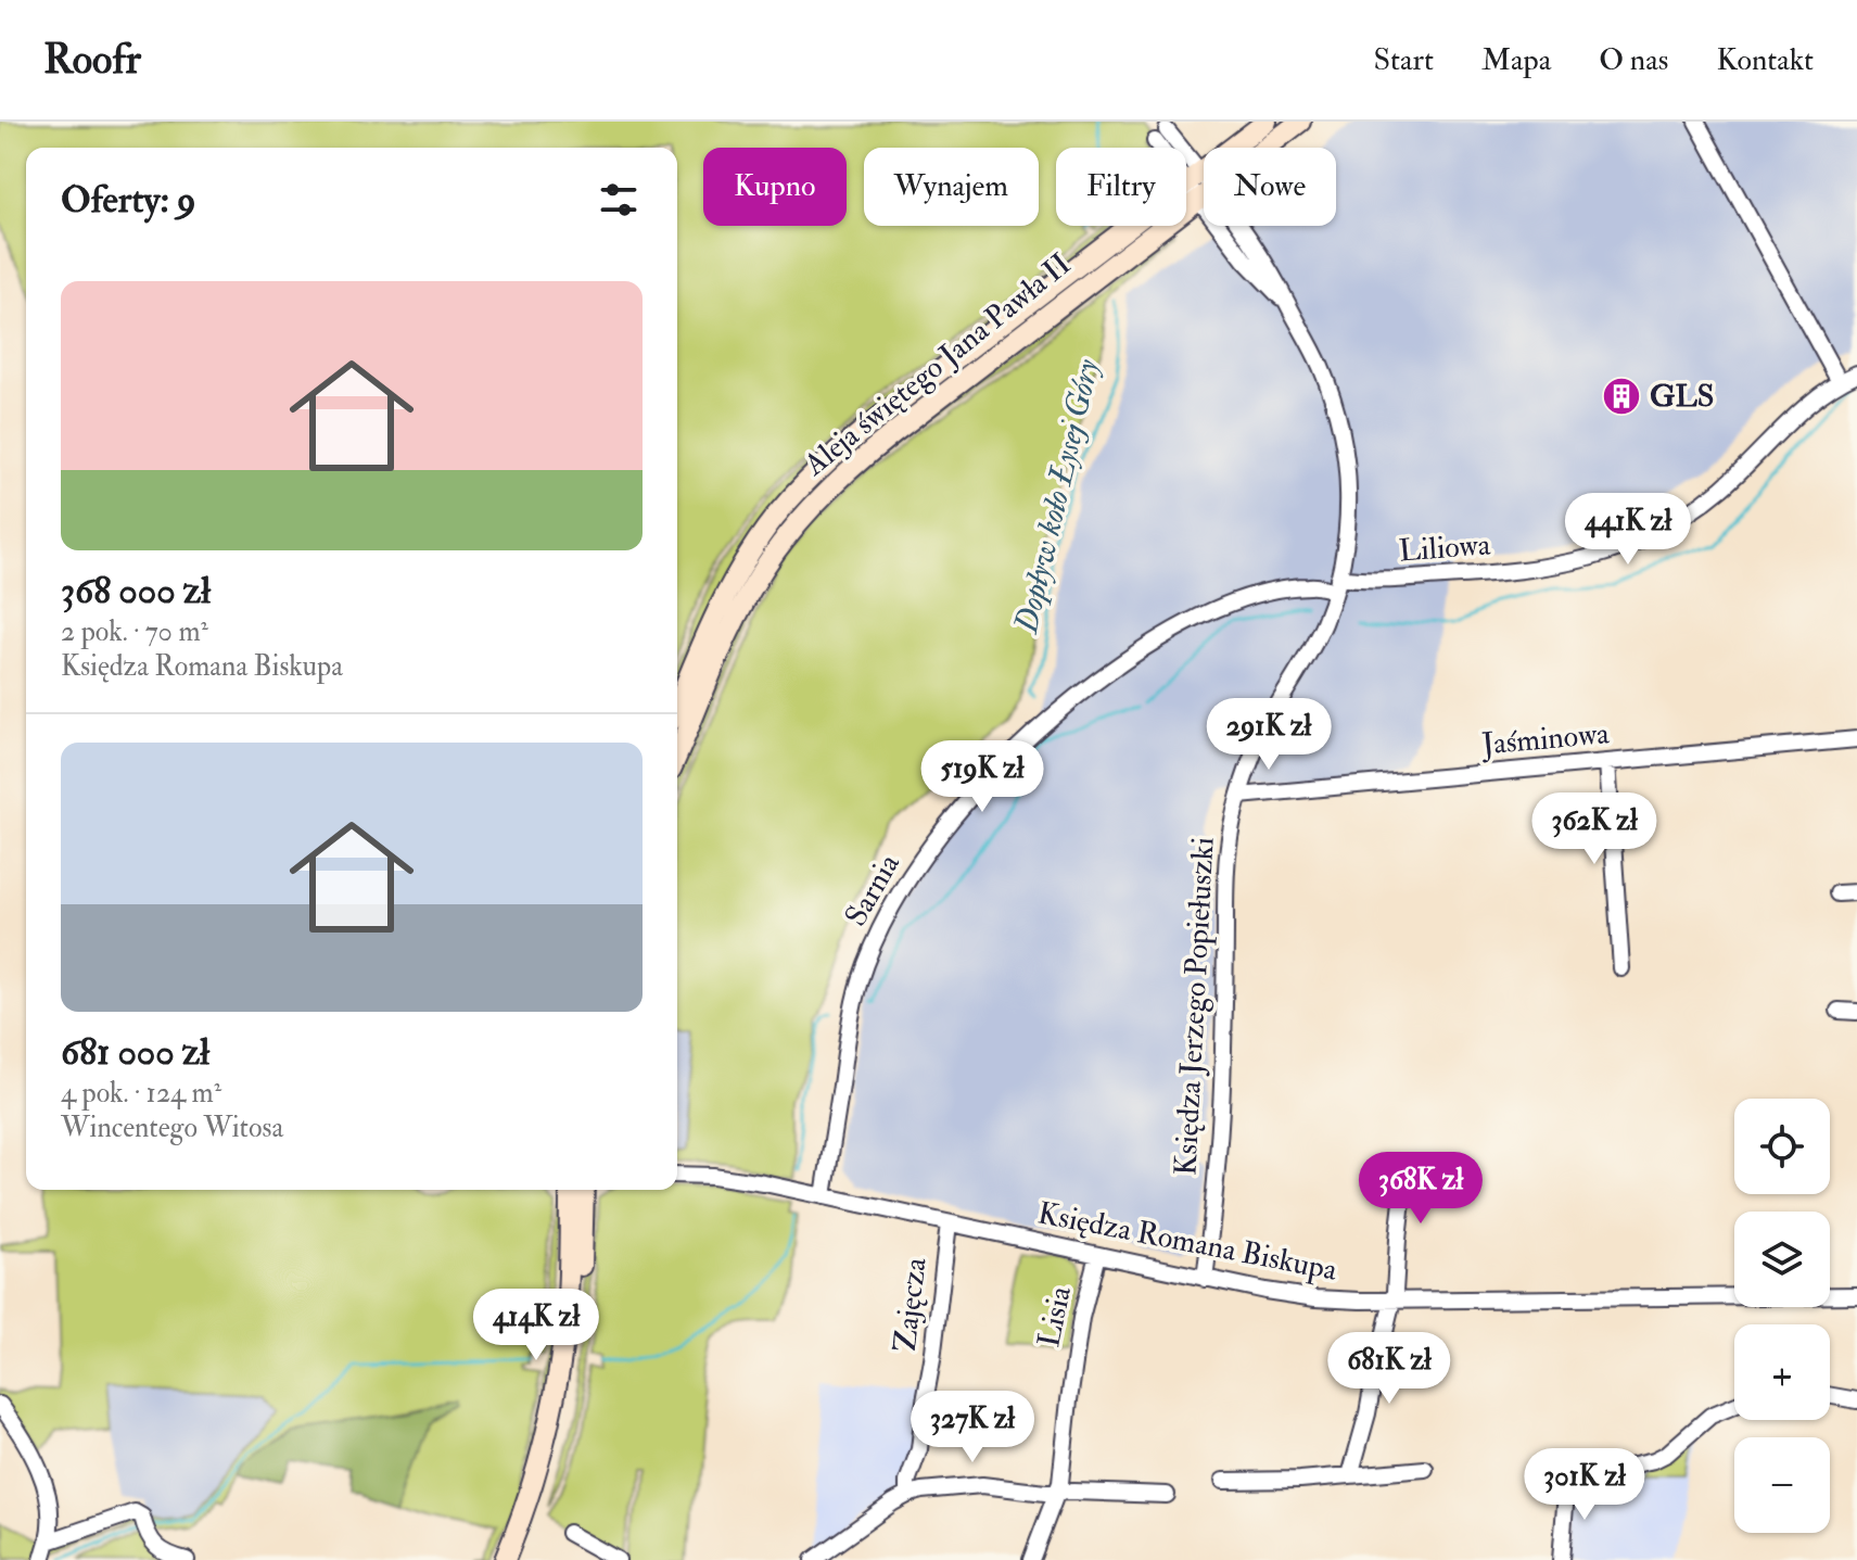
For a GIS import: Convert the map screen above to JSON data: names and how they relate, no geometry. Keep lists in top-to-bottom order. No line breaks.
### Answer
{"streets":{"main road":["Aleja świętego Jana Pawła II"],"street":["Liliowa","Jaśminowa","Sarnia","Księdza Jerzego Popiełuszki","Księdza Romana Biskupa","Zajęcza","Lisia"]},"crossings":[["Aleja świętego Jana Pawła II","Księdza Jerzego Popiełuszki"],["Liliowa","Sarnia"],["Liliowa","Księdza Jerzego Popiełuszki"],["Jaśminowa","Księdza Jerzego Popiełuszki"],["Sarnia","Księdza Jerzego Popiełuszki"],["Sarnia","Księdza Romana Biskupa"],["Księdza Jerzego Popiełuszki","Księdza Romana Biskupa"],["Księdza Romana Biskupa","Zajęcza"],["Księdza Romana Biskupa","Lisia"]],"water":["Dopływ koło Łysej Góry"],"places":{"building":["GLS"]},"page":{"header":"Roofr","nav":["Start","Mapa","O nas","Kontakt"],"chip":["Kupno","Wynajem","Filtry","Nowe"],"heading":"Oferty: 9","list":[{"name":"368 000 zł","note":"2 pok. · 70 m² · Księdza Romana Biskupa"},{"name":"681 000 zł","note":"4 pok. · 124 m² · Wincentego Witosa"}],"price":["441K zł","291K zł","519K zł","362K zł","368K zł","414K zł","681K zł","327K zł","301K zł"],"map_buttons":["+","−"]}}
